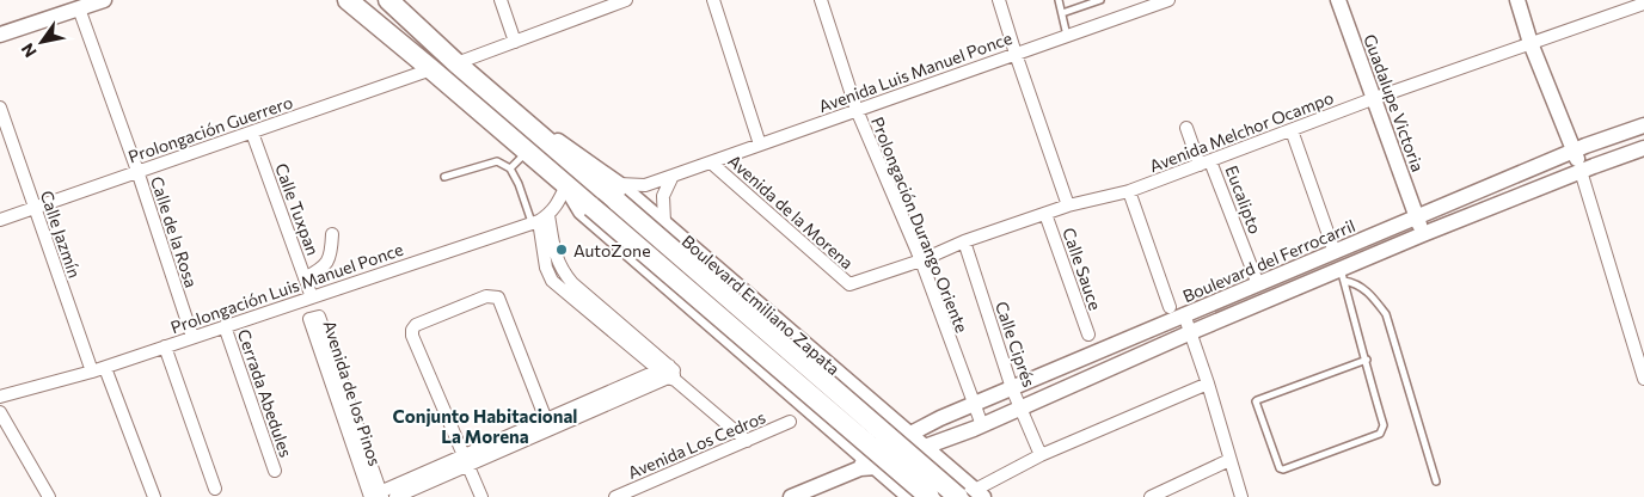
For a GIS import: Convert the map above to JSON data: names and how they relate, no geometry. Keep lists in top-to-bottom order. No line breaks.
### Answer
{"streets":{"main road":["Boulevard Emiliano Zapata"],"street":["Avenida Luis Manuel Ponce","Guadalupe Victoria","Prolongación Guerrero","Avenida Melchor Ocampo","Eucalipto","Calle Tuxpan","Avenida de la Morena","Prolongación Durango Oriente","Calle de la Rosa","Calle Jazmín","Boulevard del Ferrocarril","Calle Sauce","Prolongación Luis Manuel Ponce","Calle Ciprés","Cerrada Abedules","Avenida de los Pinos","Avenida Los Cedros"]},"crossings":[["Avenida Luis Manuel Ponce","Avenida de la Morena"],["Avenida Luis Manuel Ponce","Prolongación Durango Oriente"],["Avenida Luis Manuel Ponce","Boulevard Emiliano Zapata"],["Guadalupe Victoria","Avenida Melchor Ocampo"],["Guadalupe Victoria","Boulevard del Ferrocarril"],["Prolongación Guerrero","Calle Tuxpan"],["Prolongación Guerrero","Calle de la Rosa"],["Prolongación Guerrero","Calle Jazmín"],["Avenida Melchor Ocampo","Eucalipto"],["Avenida Melchor Ocampo","Avenida de la Morena"],["Avenida Melchor Ocampo","Prolongación Durango Oriente"],["Avenida Melchor Ocampo","Calle Sauce"],["Avenida Melchor Ocampo","Calle Ciprés"],["Eucalipto","Boulevard del Ferrocarril"],["Calle Tuxpan","Prolongación Luis Manuel Ponce"],["Prolongación Durango Oriente","Boulevard del Ferrocarril"],["Calle de la Rosa","Prolongación Luis Manuel Ponce"],["Calle Jazmín","Prolongación Luis Manuel Ponce"],["Boulevard del Ferrocarril","Boulevard Emiliano Zapata"],["Boulevard del Ferrocarril","Calle Ciprés"],["Prolongación Luis Manuel Ponce","Cerrada Abedules"]],"districts":["Conjunto Habitacional La Morena"],"places":["AutoZone"],"north":"bottom left"}
